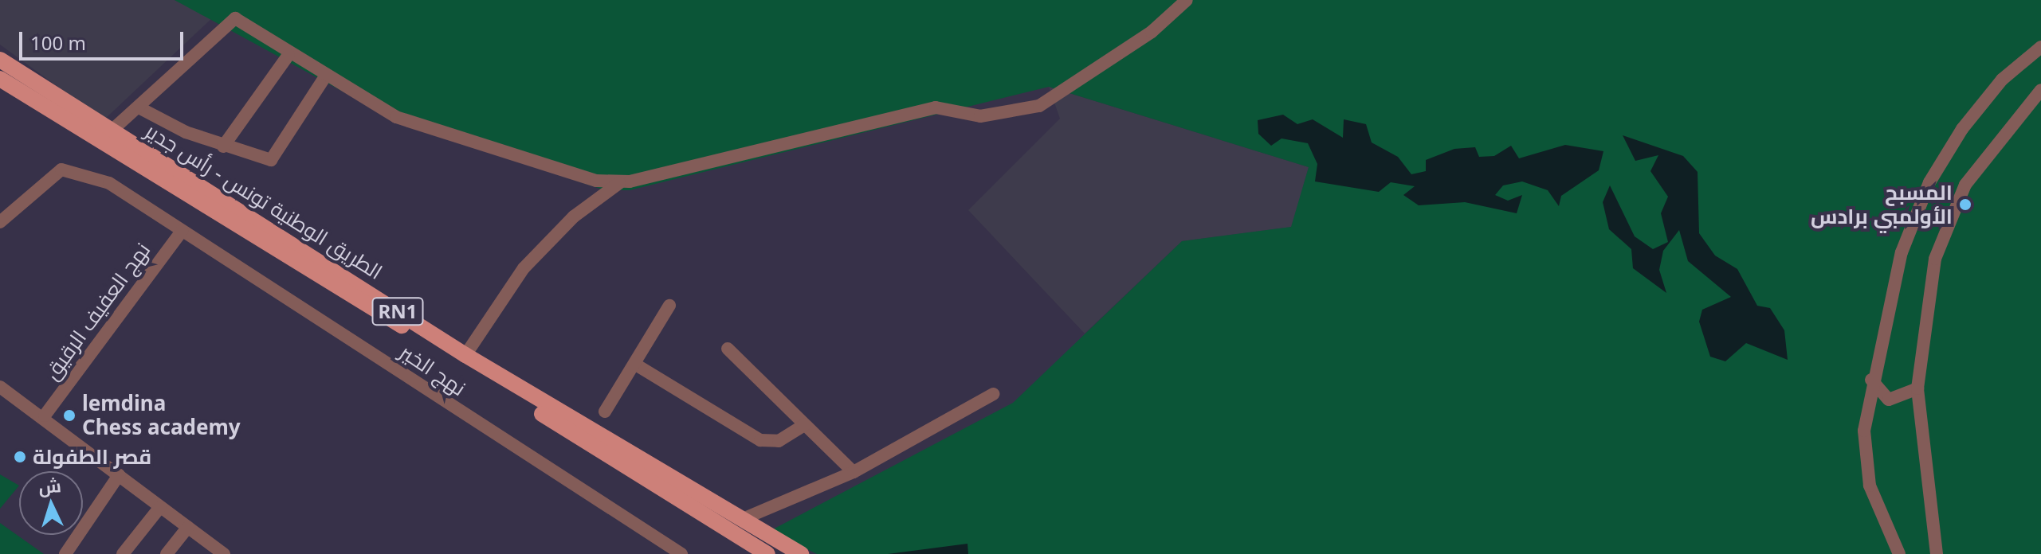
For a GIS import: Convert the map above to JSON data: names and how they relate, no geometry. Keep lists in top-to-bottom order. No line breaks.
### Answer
{"streets":{"main road":["الطريق الوطنية تونس - رأس جدير","RN1"],"street":["نهج العفيف الرقيق","نهج الخير"]},"crossings":[["نهج العفيف الرقيق","نهج الخير"]],"places":["المسبح الأولمبي برادس","lemdina Chess academy","قصر الطفولة"],"scale_bar":"100 m","north":"top"}
